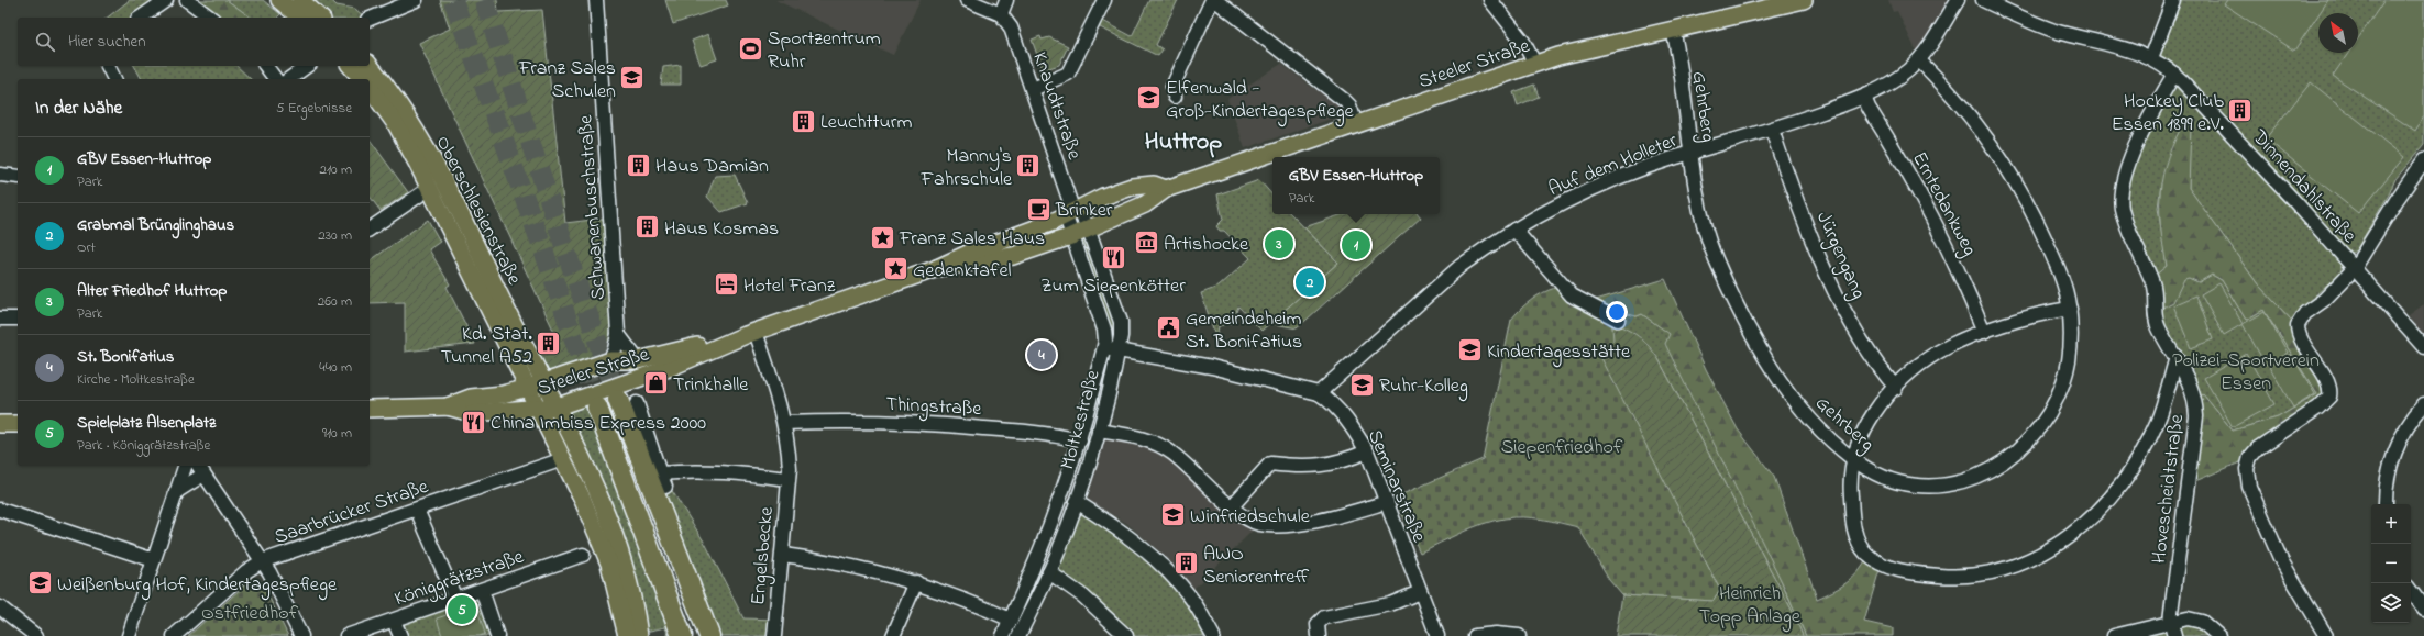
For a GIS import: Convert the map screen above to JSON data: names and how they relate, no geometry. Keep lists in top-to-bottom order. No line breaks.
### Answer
{"streets":{"main road":["Steeler Straße","Oberschlesienstraße"],"street":["Knaudtstraße","Gehrberg","Auf dem Holleter","Dinnendahlstraße","Erntedankweg","Schwanenbuschstraße","Jürgengang","Thingstraße","Moltkestraße","Seminarstraße","Hovescheidtstraße","Saarbrücker Straße","Engelsbecke","Königgrätzstraße"]},"crossings":[["Steeler Straße","Knaudtstraße"],["Steeler Straße","Gehrberg"],["Steeler Straße","Schwanenbuschstraße"],["Steeler Straße","Oberschlesienstraße"],["Steeler Straße","Moltkestraße"],["Steeler Straße","Engelsbecke"],["Knaudtstraße","Moltkestraße"],["Gehrberg","Auf dem Holleter"],["Auf dem Holleter","Erntedankweg"],["Auf dem Holleter","Jürgengang"],["Auf dem Holleter","Seminarstraße"],["Dinnendahlstraße","Hovescheidtstraße"],["Oberschlesienstraße","Saarbrücker Straße"],["Thingstraße","Moltkestraße"],["Thingstraße","Engelsbecke"],["Moltkestraße","Seminarstraße"]],"districts":["Huttrop"],"parks":["Polizei-Sportverein Essen","Siepenfriedhof","Heinrich Topp Anlage","Ostfriedhof"],"places":{"sports":["Sportzentrum Ruhr"],"school or university":["Franz Sales Schulen","Elfenwald - Groß-Kindertagespflege","Kindertagesstätte","Ruhr-Kolleg","Winfriedschule","Weißenburg Hof, Kindertagespflege"],"building":["Hockey Club Essen 1899 e.V.","Leuchtturm","Haus Damian","Manny's Fahrschule","Haus Kosmas","Kd. Stat. Tunnel A52","AWO Seniorentreff"],"cafe":["Brinker"],"place":["Franz Sales Haus","Gedenktafel"],"museum":["Artishocke"],"restaurant":["Zum Siepenkötter","China Imbiss Express 2000"],"hotel":["Hotel Franz"],"public building":["Gemeindeheim St. Bonifatius"],"shop":["Trinkhalle"]},"north":"top left","page":{"search":"Hier suchen","heading":["In der Nähe","5 Ergebnisse"],"list":[{"mark":"1","name":"GBV Essen-Huttrop","note":"Park","value":"210 m"},{"mark":"2","name":"Grabmal Brünglinghaus","note":"Ort","value":"230 m"},{"mark":"3","name":"Alter Friedhof Huttrop","note":"Park","value":"260 m"},{"mark":"4","name":"St. Bonifatius","note":"Kirche · Moltkestraße","value":"440 m"},{"mark":"5","name":"Spielplatz Alsenplatz","note":"Park · Königgrätzstraße","value":"910 m"}],"popup":["GBV Essen-Huttrop","Park"],"pins":["3","1","2","4","5"],"map_buttons":["+","−"]}}
